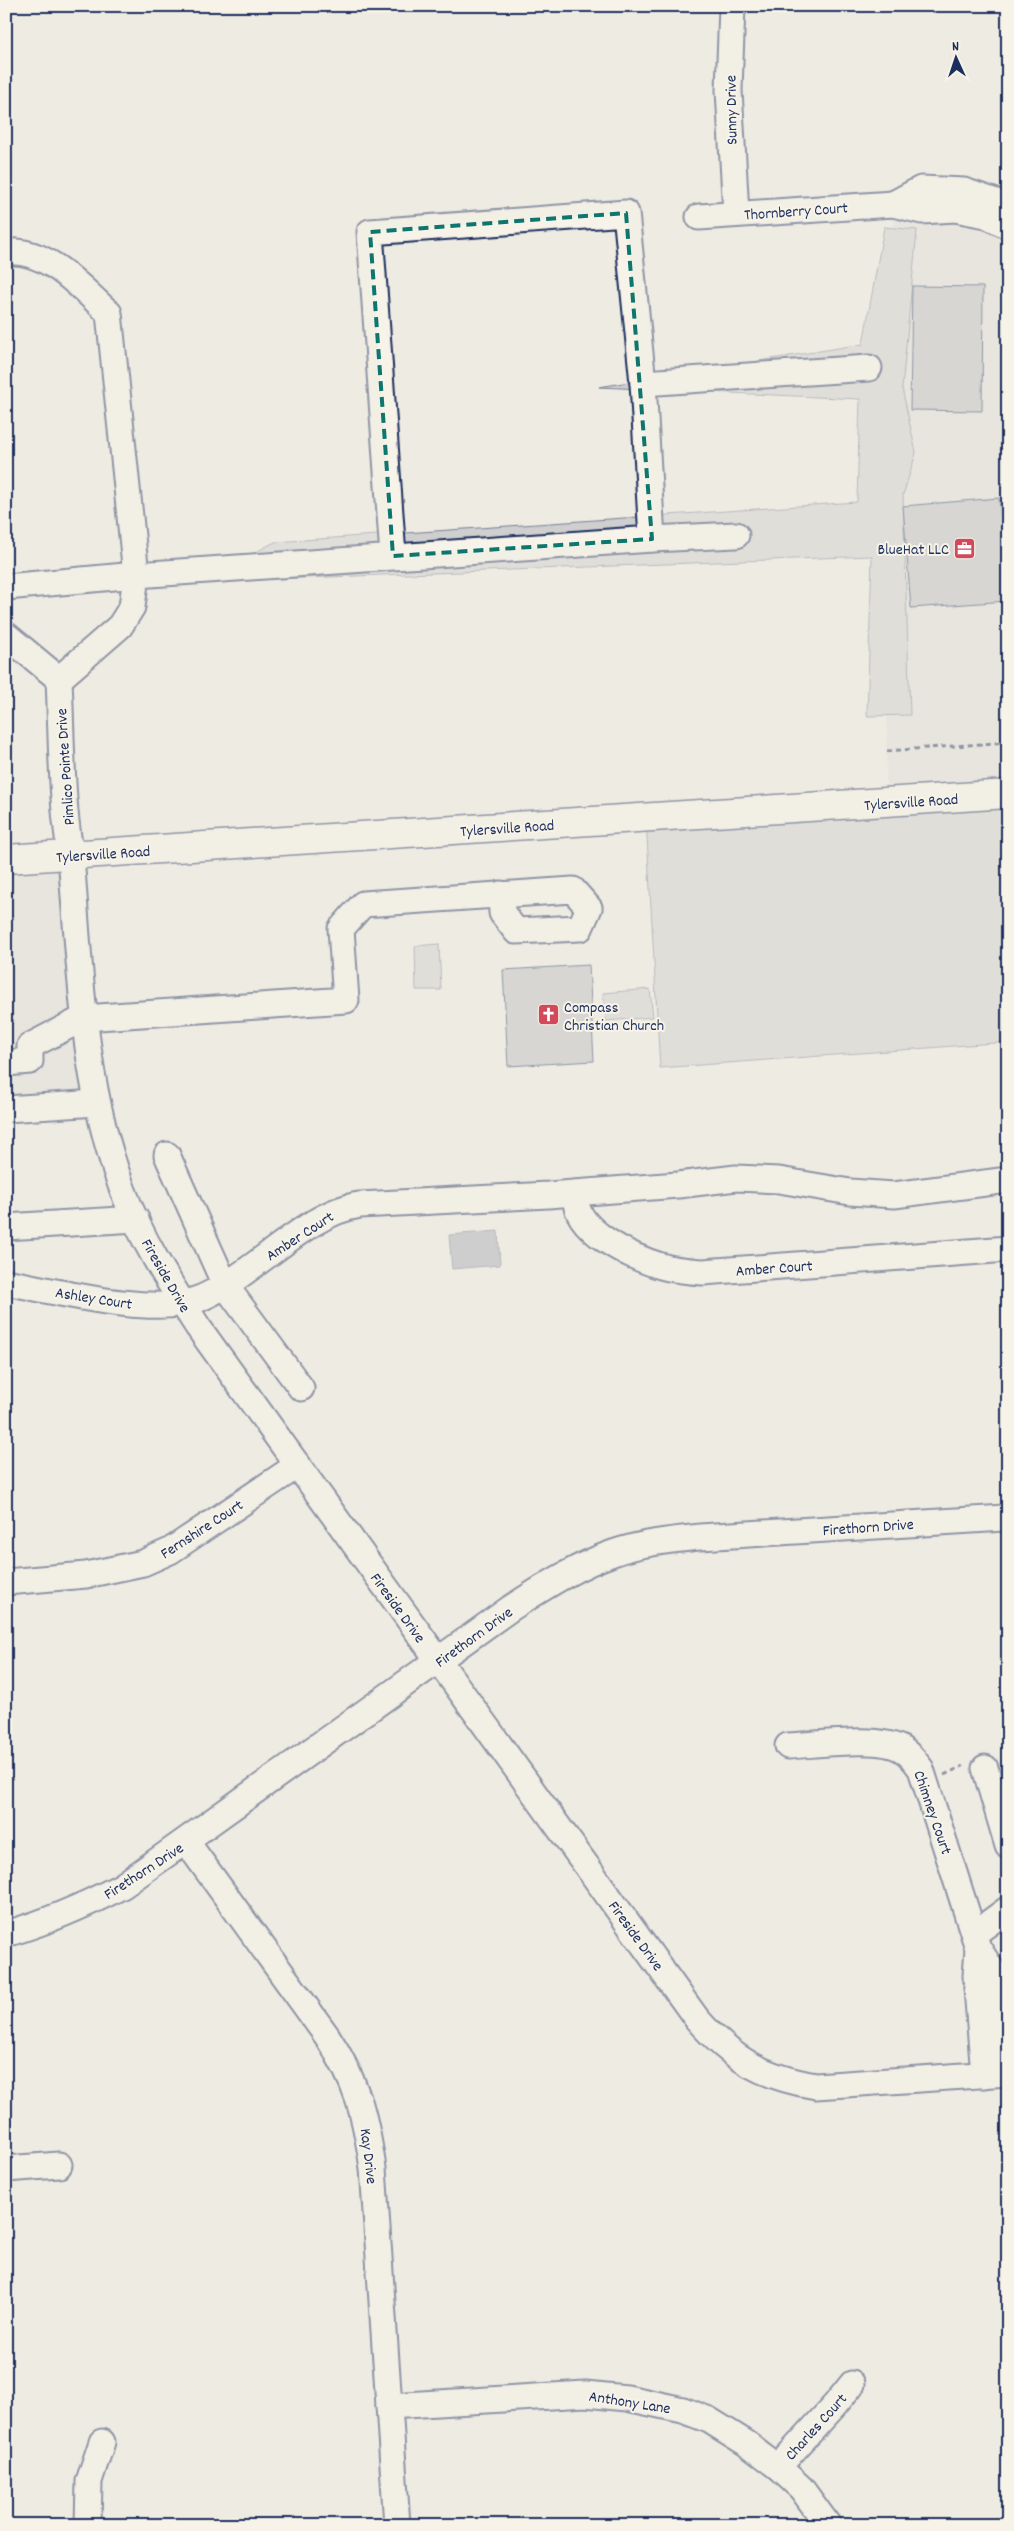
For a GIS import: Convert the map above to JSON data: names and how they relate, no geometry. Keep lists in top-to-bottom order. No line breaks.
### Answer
{"streets":{"main road":["Tylersville Road"],"street":["Sunny Drive","Thornberry Court","Pimlico Pointe Drive","Amber Court","Fireside Drive","Ashley Court","Firethorn Drive","Fernshire Court","Chimney Court","Kay Drive","Anthony Lane","Charles Court"]},"crossings":[["Sunny Drive","Thornberry Court"],["Pimlico Pointe Drive","Tylersville Road"],["Pimlico Pointe Drive","Fireside Drive"],["Tylersville Road","Fireside Drive"],["Amber Court","Fireside Drive"],["Amber Court","Ashley Court"],["Fireside Drive","Ashley Court"],["Fireside Drive","Firethorn Drive"],["Fireside Drive","Fernshire Court"],["Fireside Drive","Chimney Court"],["Firethorn Drive","Kay Drive"],["Kay Drive","Anthony Lane"],["Anthony Lane","Charles Court"]],"places":{"office":["BlueHat LLC"],"church":["Compass Christian Church"]},"north":"top"}
